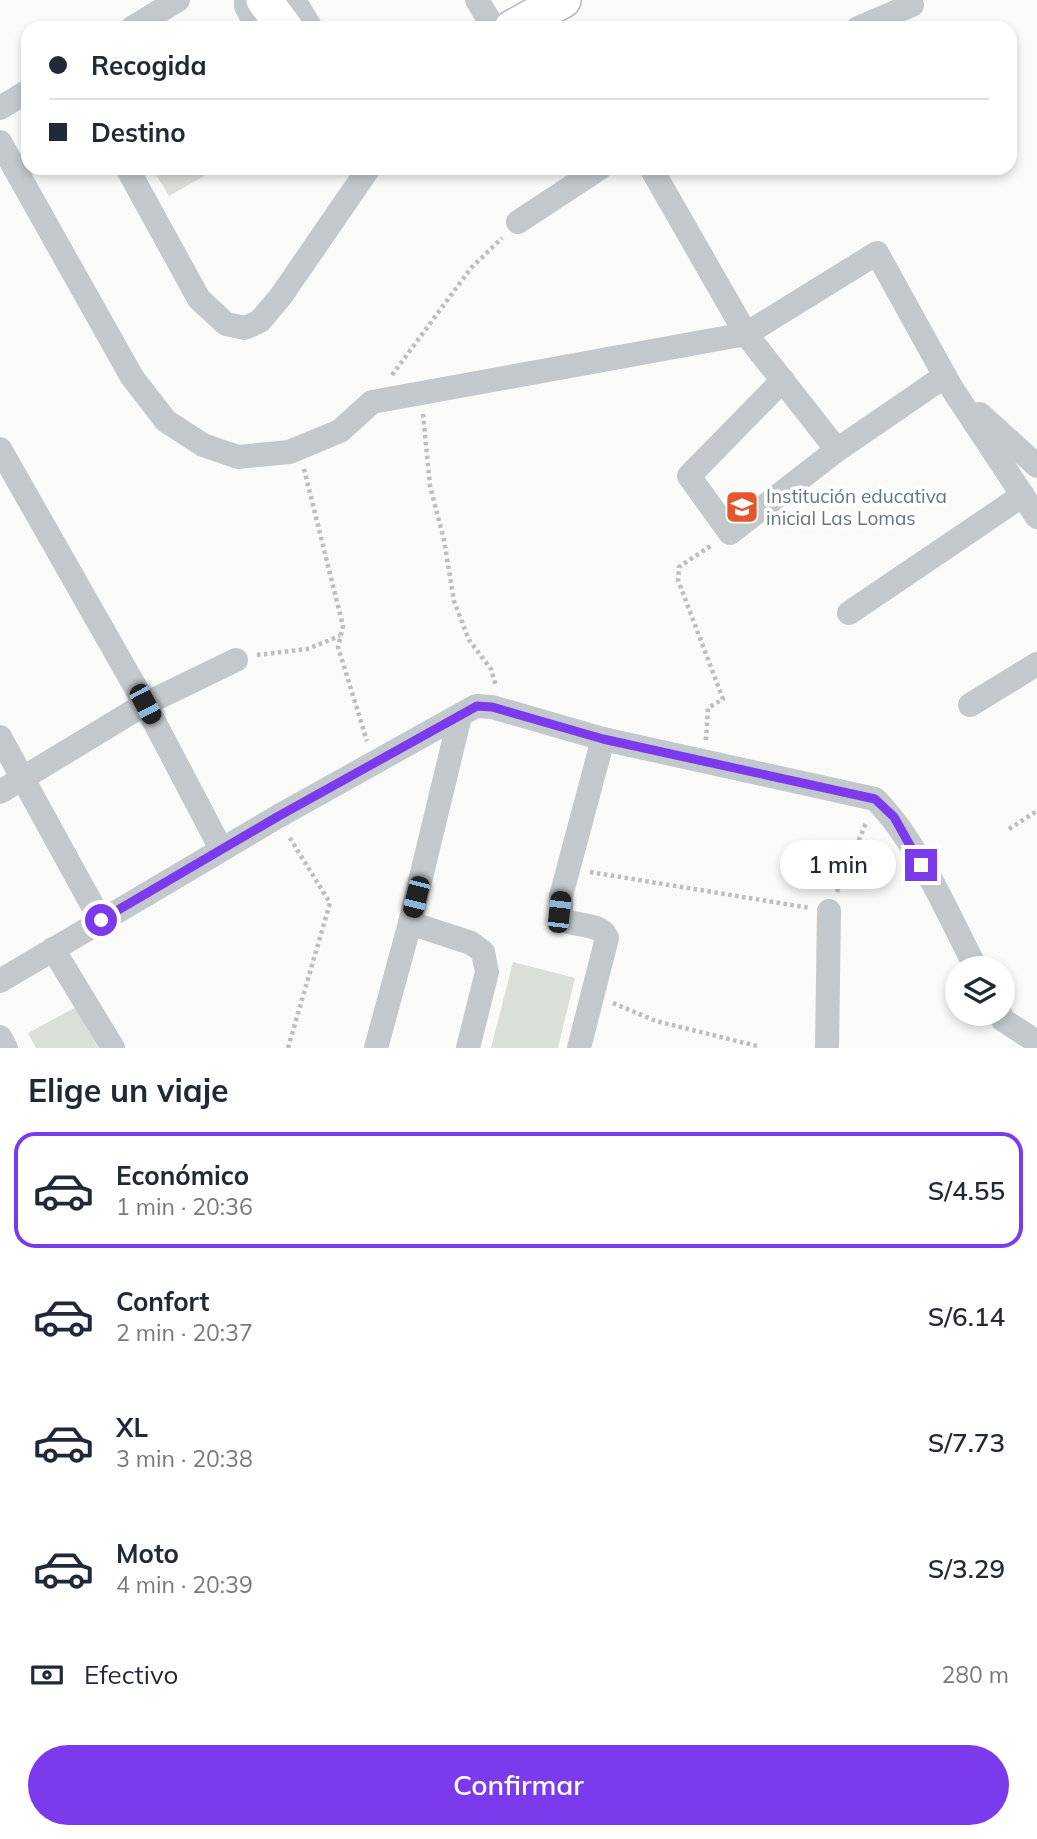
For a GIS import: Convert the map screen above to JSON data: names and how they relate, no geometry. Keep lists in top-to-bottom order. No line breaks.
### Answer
{"places":{"school or university":["Institución educativa inicial Las Lomas"]},"page":{"banner":["Recogida","Destino"],"bubble":"1 min","heading":"Elige un viaje","list":[{"name":"Económico","note":"1 min · 20:36","value":"S/4.55"},{"name":"Confort","note":"2 min · 20:37","value":"S/6.14"},{"name":"XL","note":"3 min · 20:38","value":"S/7.73"},{"name":"Moto","note":"4 min · 20:39","value":"S/3.29"}],"pay":["Efectivo","280 m"],"buttons":"Confirmar"}}
